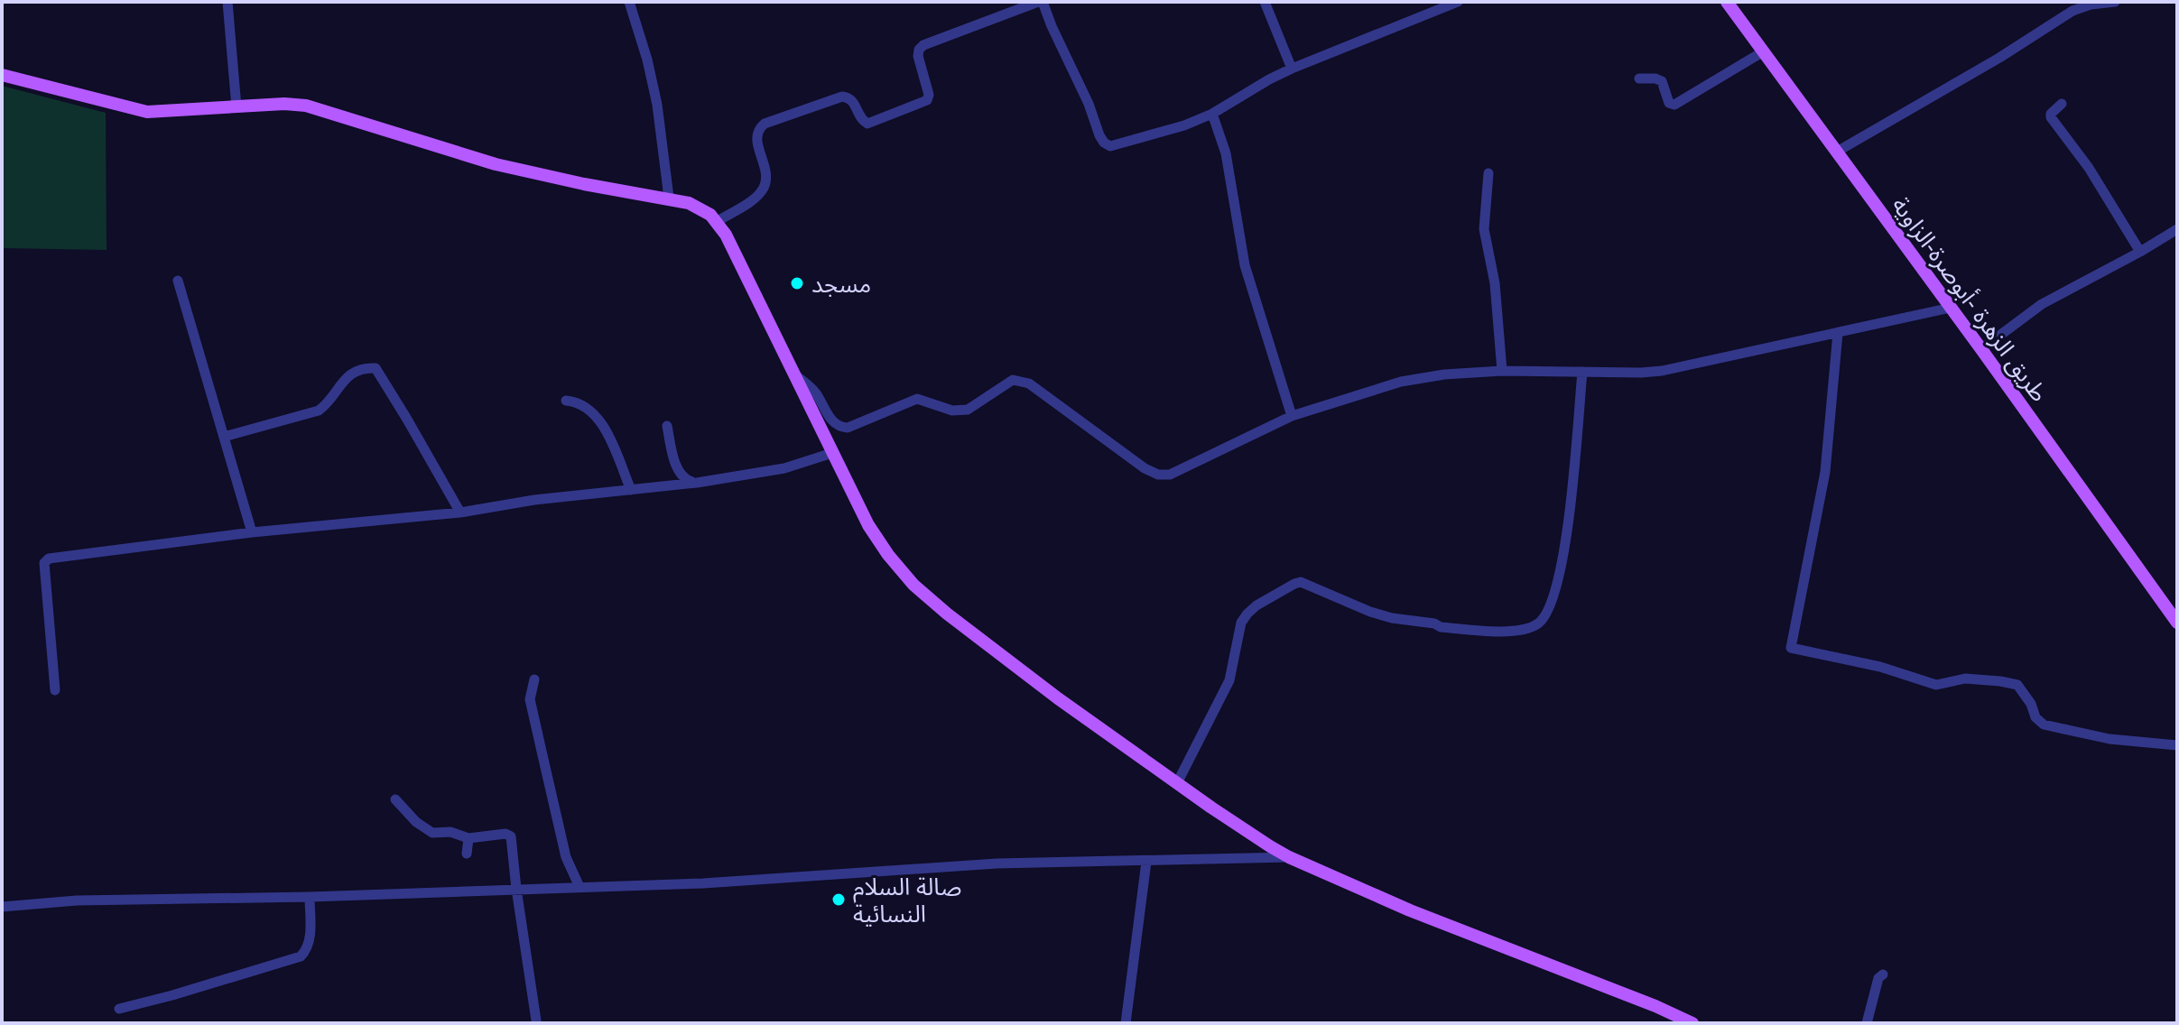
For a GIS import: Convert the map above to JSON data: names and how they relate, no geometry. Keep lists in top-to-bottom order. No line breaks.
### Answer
{"streets":{"main road":["طريق الزهرة -أبوصرة-الزاوية"]},"places":["مسجد","صالة السلام النسائية"]}
